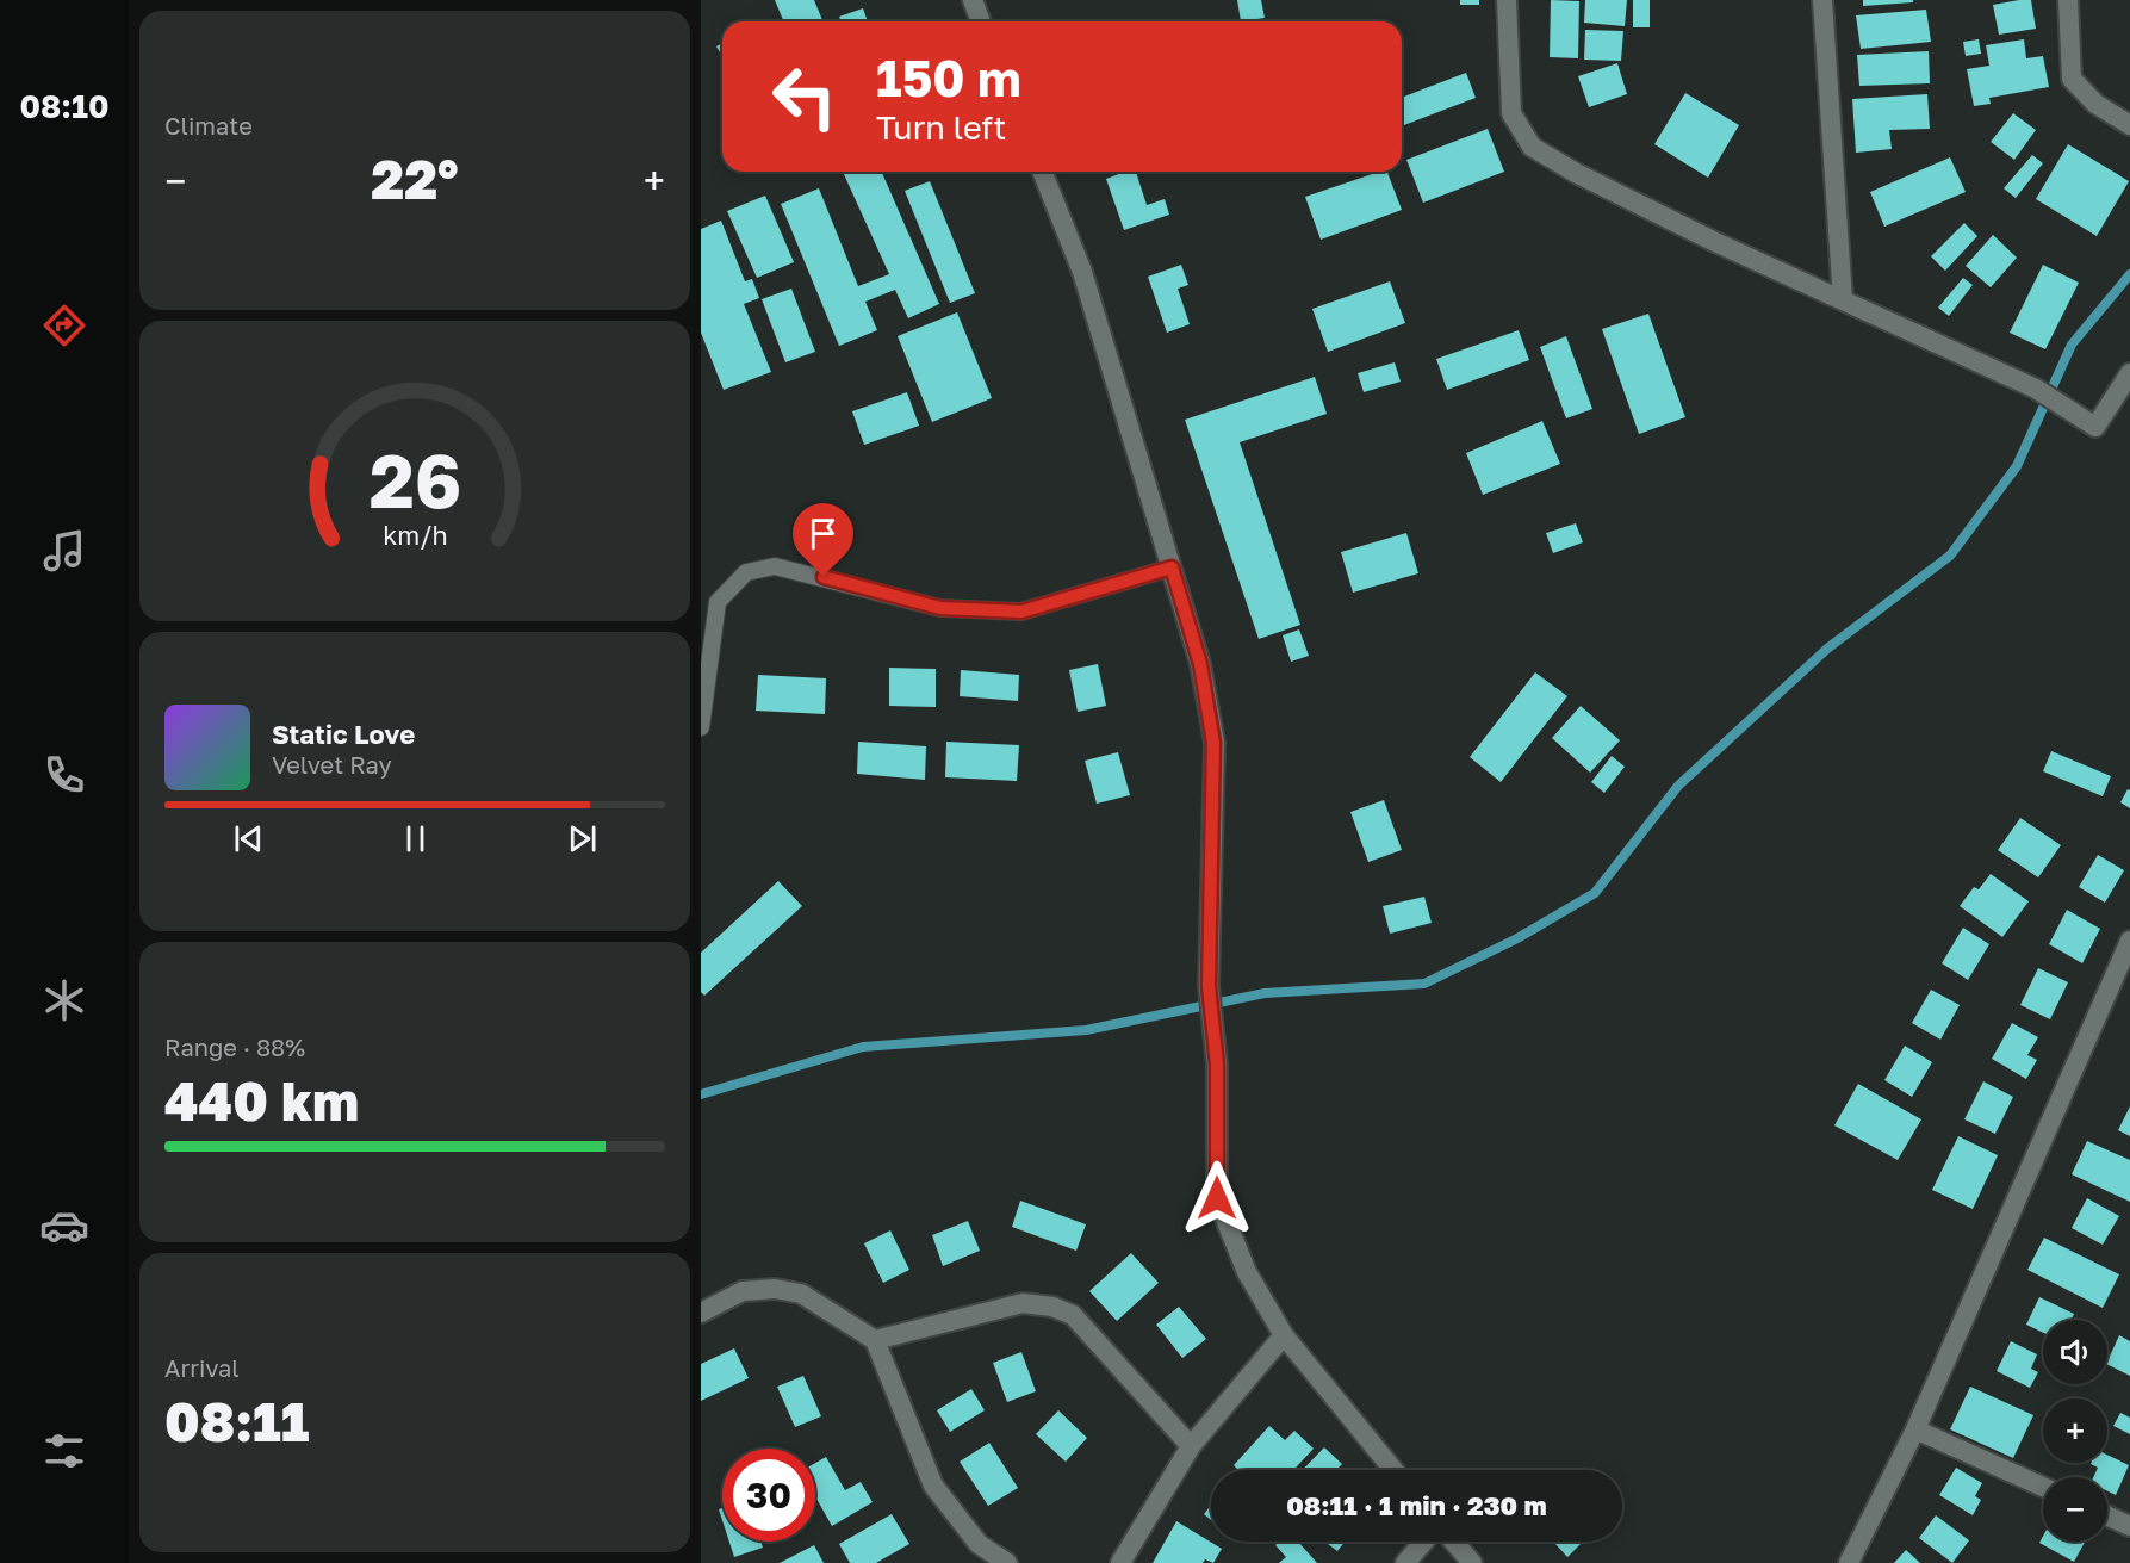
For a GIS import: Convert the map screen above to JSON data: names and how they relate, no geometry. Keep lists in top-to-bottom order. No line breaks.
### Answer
{"page":{"tabs":"08:10","tile":["Climate",["Range · 88%","440 km"],["Arrival","08:11"]],"turn":["150 m","Turn left"],"heat":["−","22°","+"],"song":["Static Love","Velvet Ray"],"map_buttons":["+","−"],"limit":"30","trip":"08:11 · 1 min · 230 m","gauge":["26","km/h"]}}
